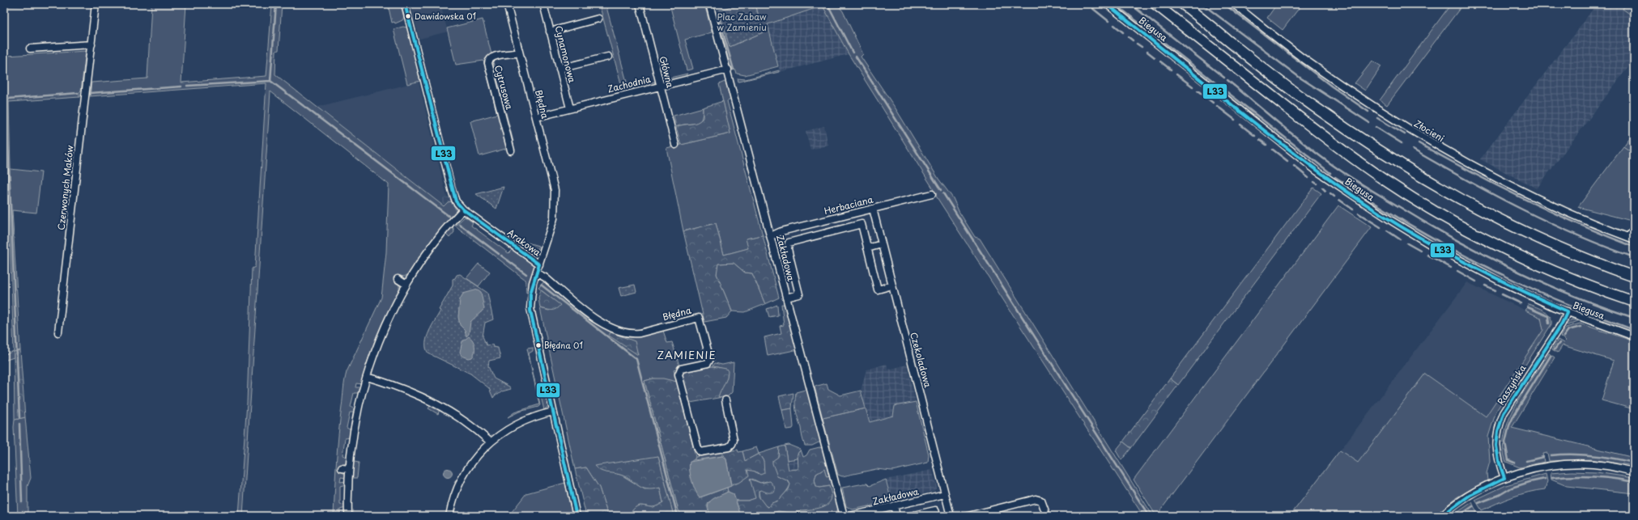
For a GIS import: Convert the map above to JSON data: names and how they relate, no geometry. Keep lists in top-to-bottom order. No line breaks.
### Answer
{"streets":{"street":["Biegusa","Cynamonowa","Główna","Zachodnia","Cytrusowa","Błędna","Złocieni","Czerwonych Maków","Herbaciana","Arakowa","Zakładowa","Czekoladowa","Raszyńska"]},"crossings":[["Biegusa","Raszyńska"],["Cynamonowa","Zachodnia"],["Główna","Zachodnia"],["Zachodnia","Błędna"],["Zachodnia","Zakładowa"],["Cytrusowa","Błędna"],["Błędna","Arakowa"],["Herbaciana","Zakładowa"],["Herbaciana","Czekoladowa"],["Zakładowa","Czekoladowa"]],"districts":["ZAMIENIE"],"parks":["Plac Zabaw w Zamieniu"],"places":["Dawidowska 01","Błędna 01"],"lines":["transit line L33"]}
